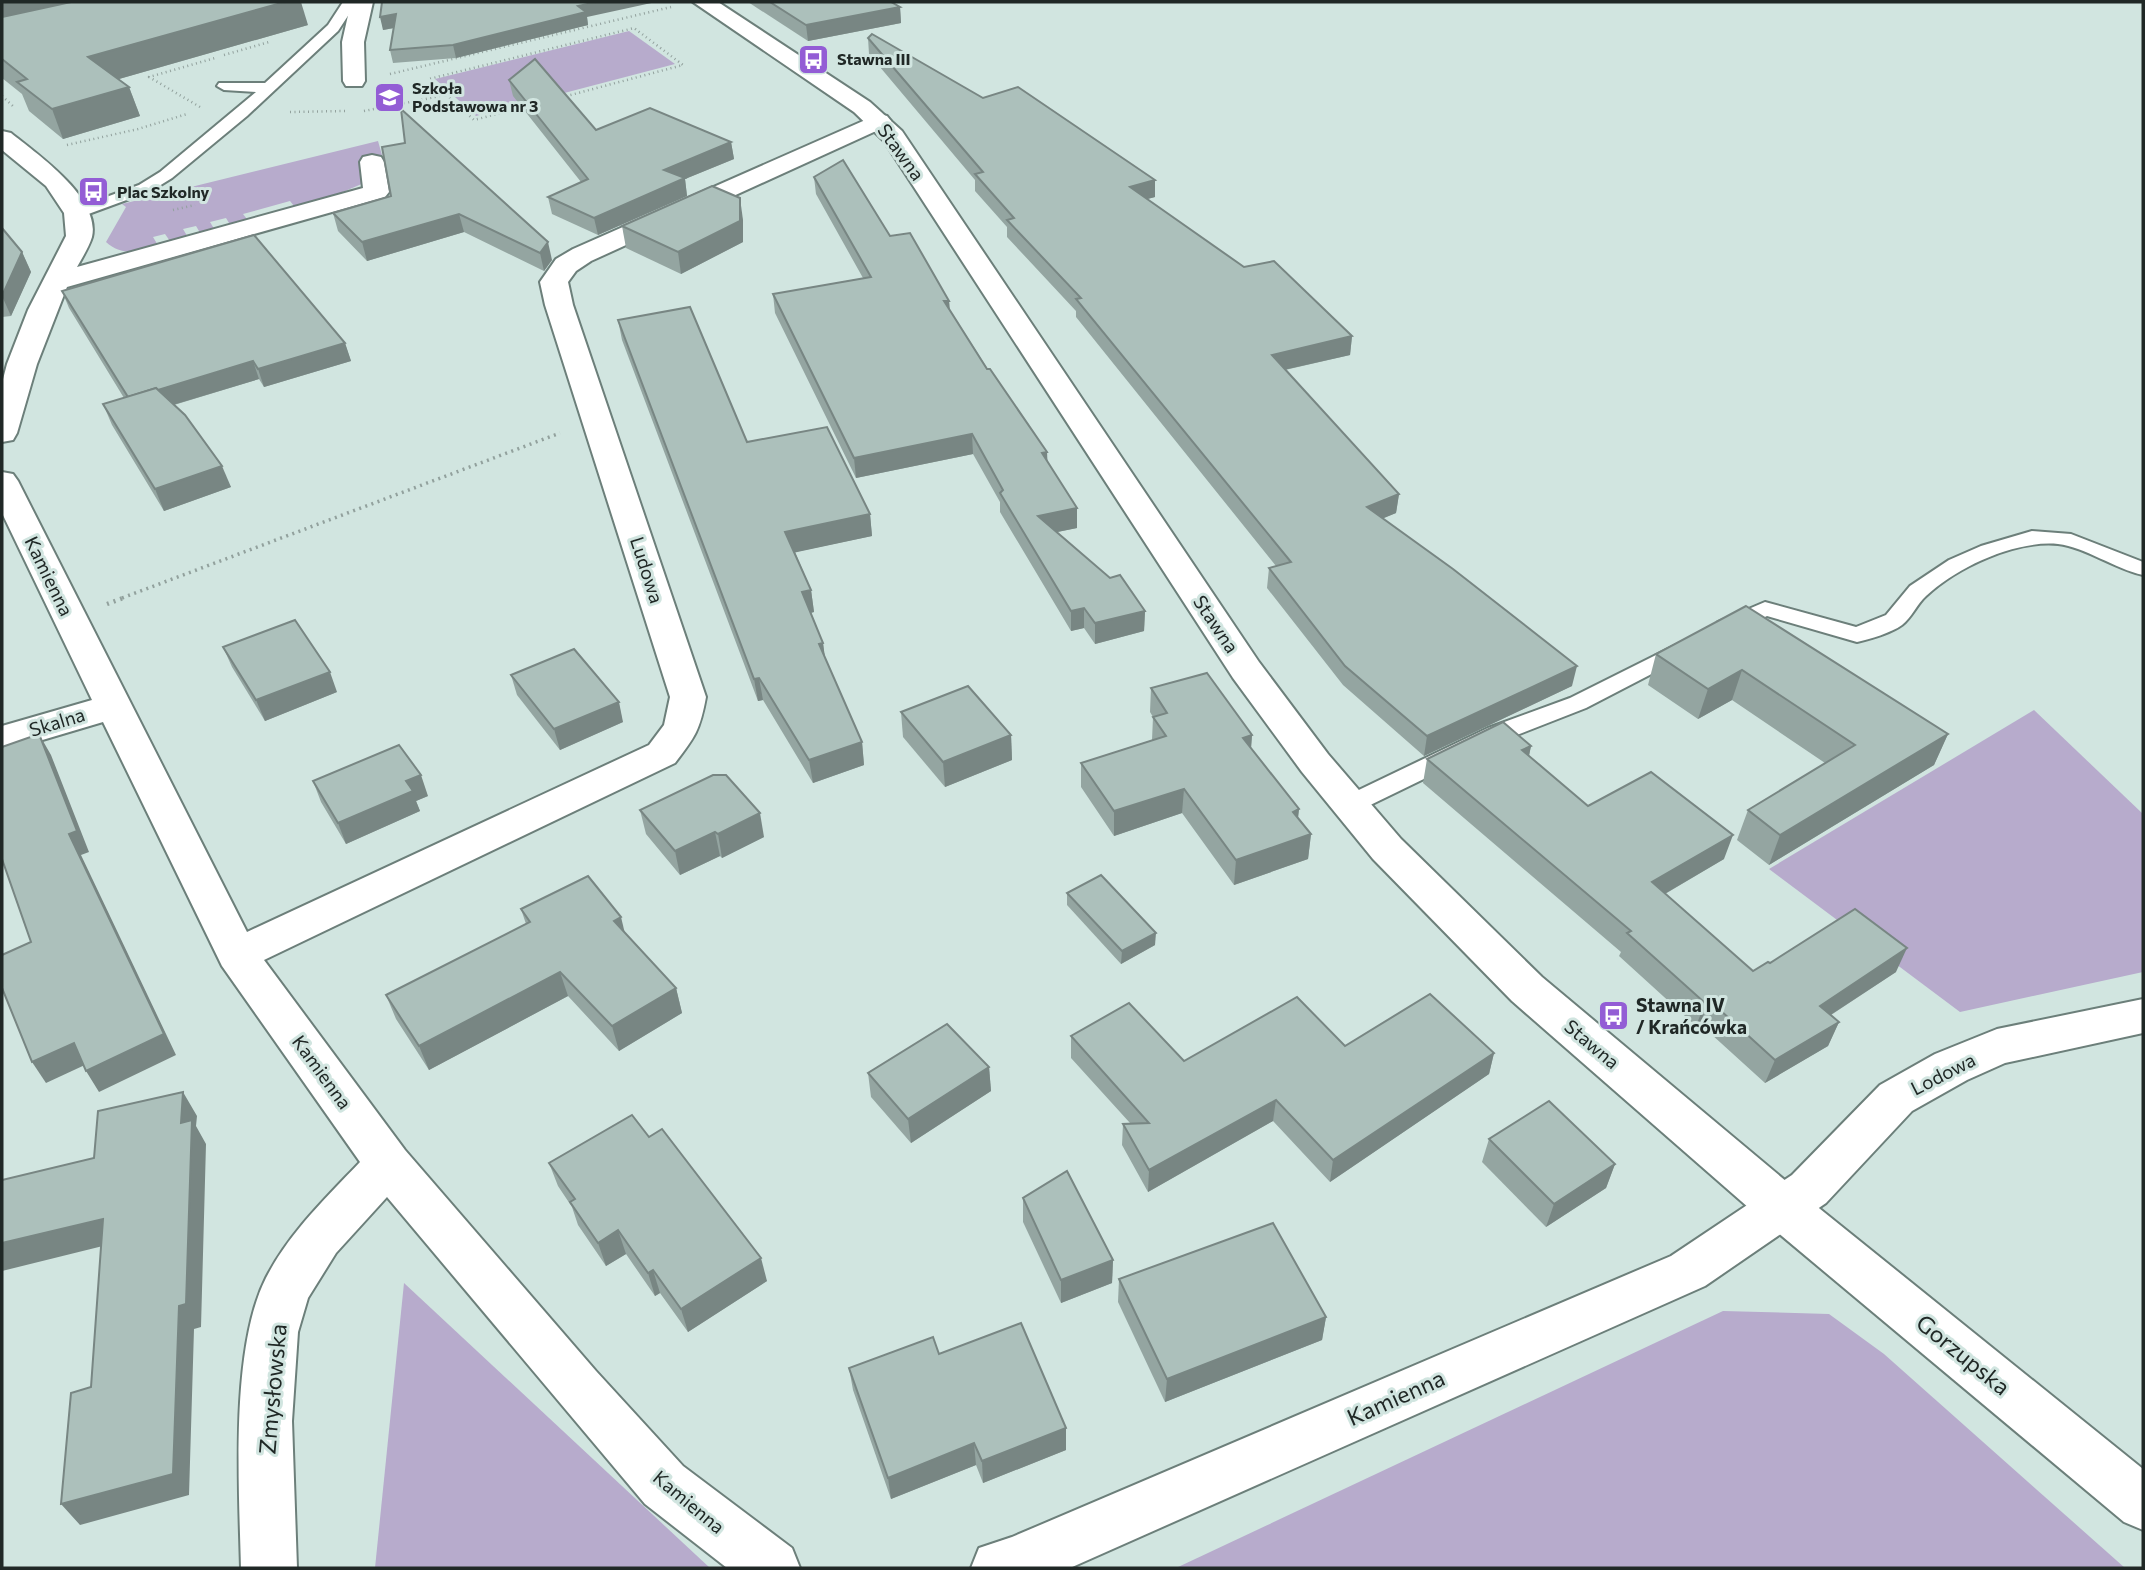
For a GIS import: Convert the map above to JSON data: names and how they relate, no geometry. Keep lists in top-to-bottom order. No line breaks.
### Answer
{"streets":{"street":["Stawna","Ludowa","Kamienna","Skalna","Lodowa","Gorzupska","Zmysłowska"]},"crossings":[["Stawna","Ludowa"],["Stawna","Kamienna"],["Stawna","Lodowa"],["Stawna","Gorzupska"],["Ludowa","Kamienna"],["Kamienna","Skalna"],["Kamienna","Lodowa"],["Kamienna","Gorzupska"],["Kamienna","Zmysłowska"],["Lodowa","Gorzupska"]],"places":{"bus stop":["Stawna III","Plac Szkolny","Stawna IV / Krańcówka"],"school or university":["Szkoła Podstawowa nr 3"]}}
